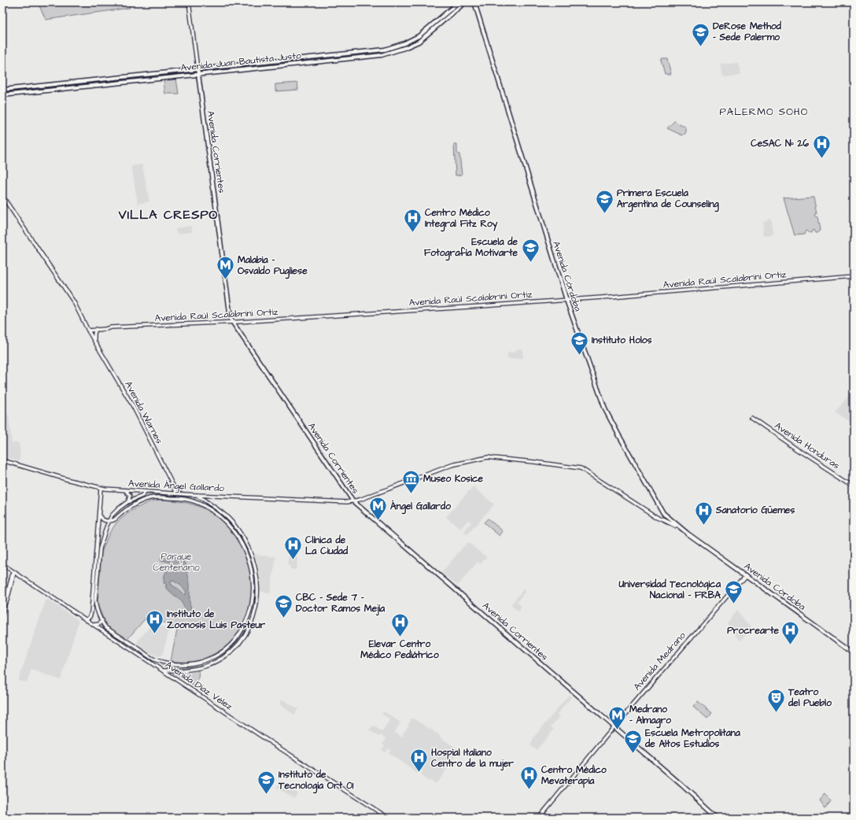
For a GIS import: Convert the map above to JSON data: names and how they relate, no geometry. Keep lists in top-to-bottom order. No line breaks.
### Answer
{"streets":{"main road":["Avenida Juan Bautista Justo","Avenida Corrientes","Avenida Córdoba","Avenida Raúl Scalabrini Ortiz","Avenida Warnes","Avenida Honduras","Avenida Ángel Gallardo","Avenida Medrano","Avenida Díaz Vélez"]},"crossings":[["Avenida Juan Bautista Justo","Avenida Corrientes"],["Avenida Corrientes","Avenida Raúl Scalabrini Ortiz"],["Avenida Corrientes","Avenida Ángel Gallardo"],["Avenida Corrientes","Avenida Medrano"],["Avenida Córdoba","Avenida Raúl Scalabrini Ortiz"],["Avenida Córdoba","Avenida Ángel Gallardo"],["Avenida Córdoba","Avenida Medrano"],["Avenida Raúl Scalabrini Ortiz","Avenida Warnes"],["Avenida Warnes","Avenida Ángel Gallardo"],["Avenida Ángel Gallardo","Avenida Díaz Vélez"]],"districts":["PALERMO SOHO","VILLA CRESPO"],"parks":["Parque Centenario"],"places":{"school or university":["DeRose Method - Sede Palermo","Primera Escuela Argentina de Counseling","Escuela de Fotografía Motivarte","Instituto Holos","Universidad Tecnológica Nacional - FRBA","CBC - Sede 7 - Doctor Ramos Mejía","Escuela Metropolitana de Altos Estudios","Instituto de Tecnología Ort 01"],"hospital":["CeSAC Nº 26","Centro Médico Integral Fitz Roy","Sanatorio Güemes","Clínica de La Ciudad","Instituto de Zoonosis Luis Pasteur","Elevar Centro Médico Pediátrico","Procrearte","Hospial Italiano Centro de la mujer","Centro Médico Mevaterapia"],"metro station":["Malabia - Osvaldo Pugliese","Ángel Gallardo","Medrano - Almagro"],"museum":["Museo Kosice"],"theatre":["Teatro del Pueblo"]}}
